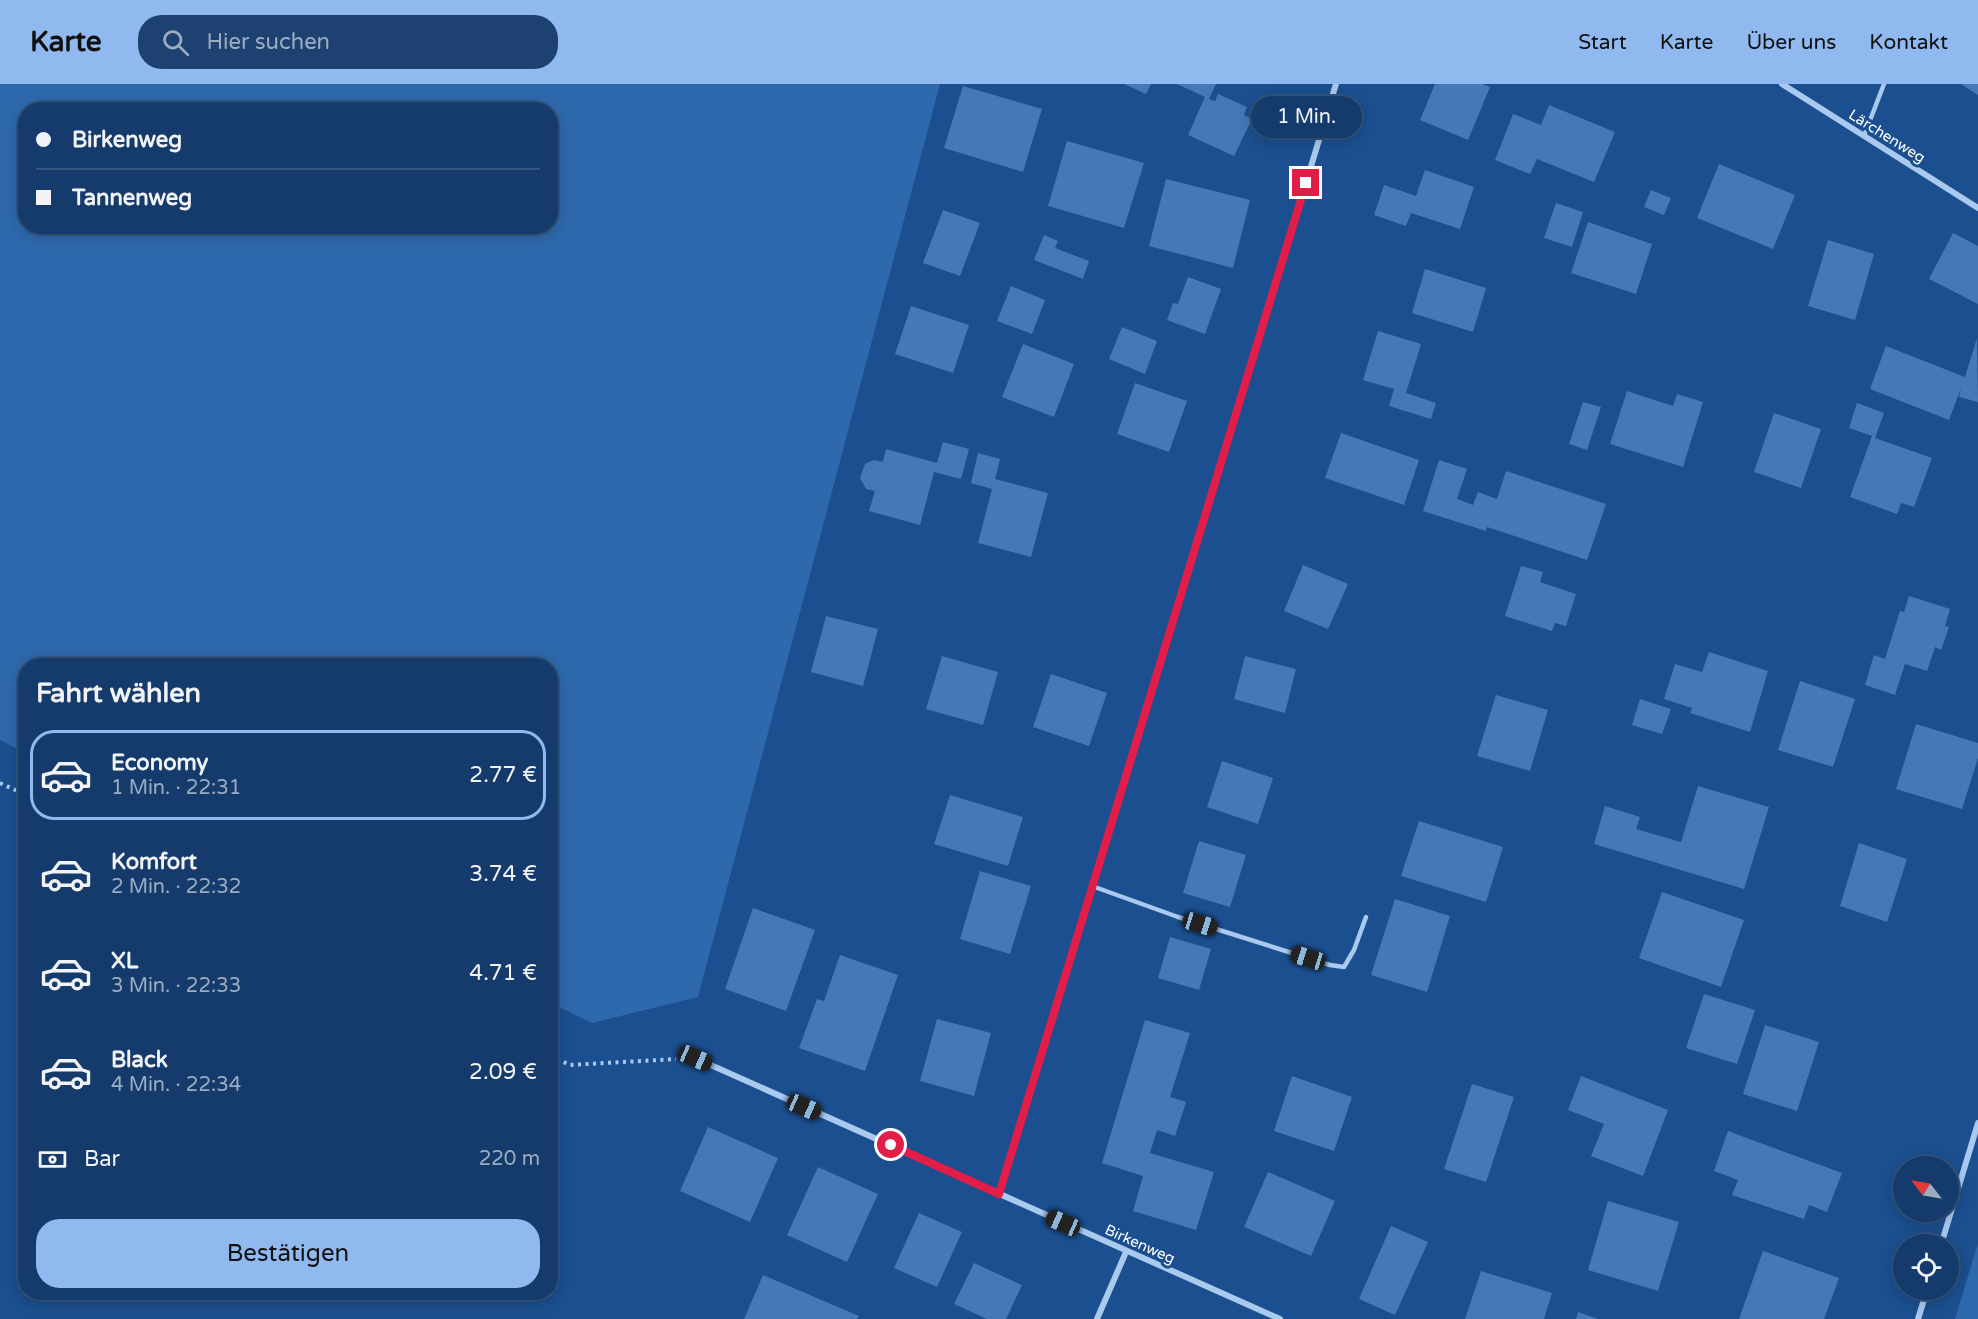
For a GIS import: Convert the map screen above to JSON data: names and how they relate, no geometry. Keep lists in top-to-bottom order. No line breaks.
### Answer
{"streets":{"street":["Lärchenweg","Birkenweg"]},"north":"top left","page":{"header":"Karte","search":"Hier suchen","nav":["Start","Karte","Über uns","Kontakt"],"bubble":"1 Min.","banner":["Birkenweg","Tannenweg"],"heading":"Fahrt wählen","list":[{"name":"Economy","note":"1 Min. · 22:31","value":"2.77 €"},{"name":"Komfort","note":"2 Min. · 22:32","value":"3.74 €"},{"name":"XL","note":"3 Min. · 22:33","value":"4.71 €"},{"name":"Black","note":"4 Min. · 22:34","value":"2.09 €"}],"pay":["Bar","220 m"],"buttons":"Bestätigen"}}
